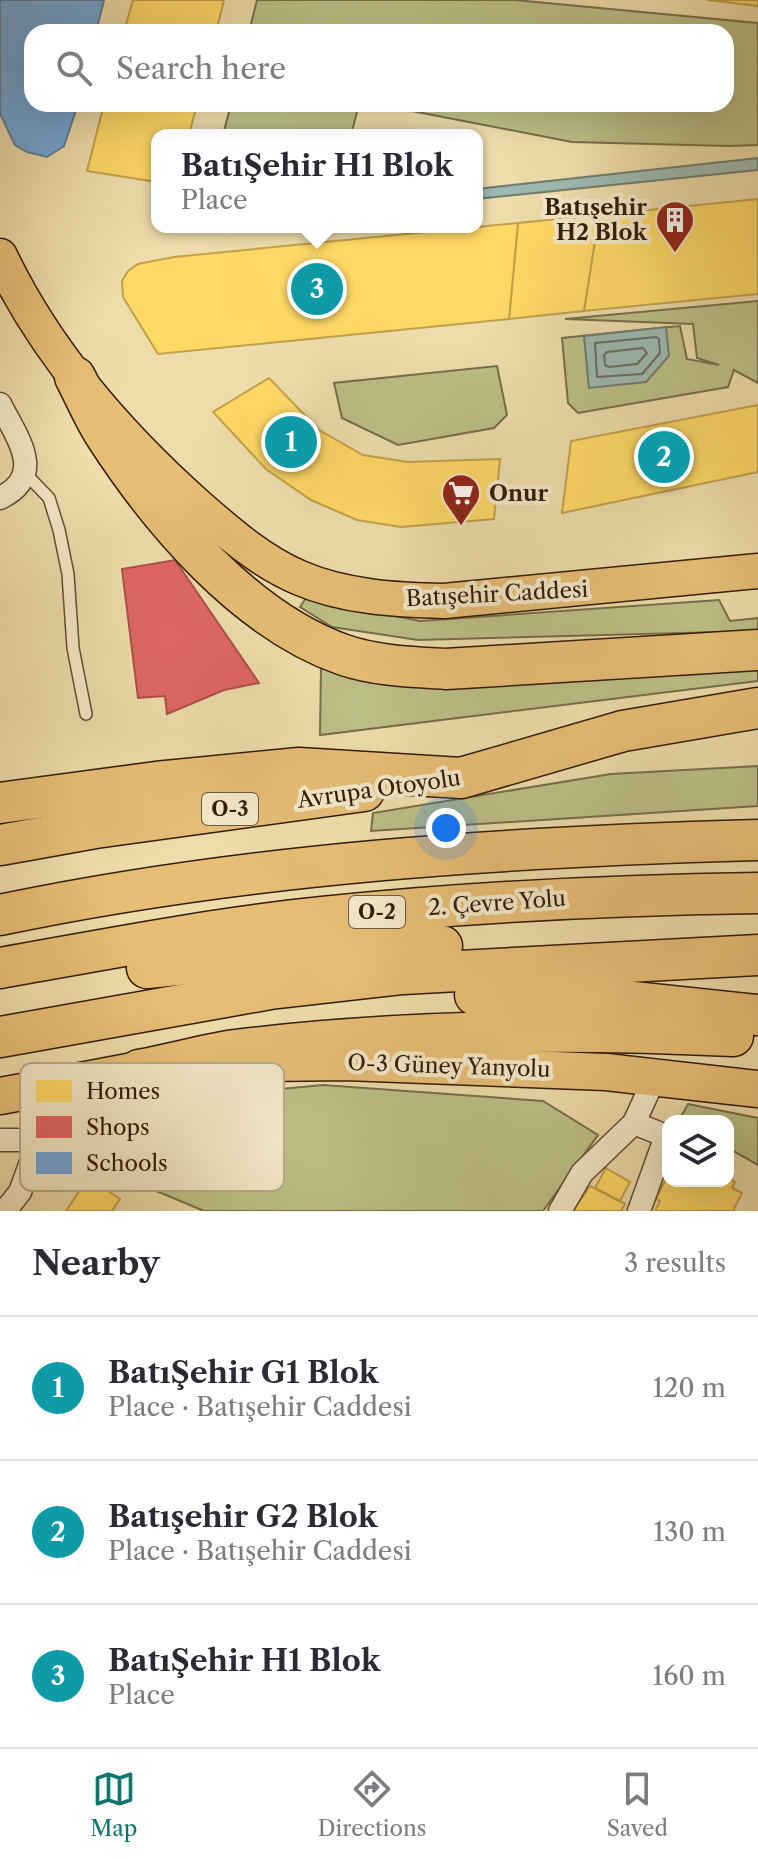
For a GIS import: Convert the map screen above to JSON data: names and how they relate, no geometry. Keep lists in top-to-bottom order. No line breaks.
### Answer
{"streets":{"highway":["Avrupa Otoyolu","O-3","2. Çevre Yolu","O-2","O-3 Güney Yanyolu"],"main road":["Batışehir Caddesi"]},"places":{"building":["Batışehir H2 Blok"],"supermarket":["Onur"]},"legend":["Homes","Shops","Schools"],"page":{"search":"Search here","popup":["BatıŞehir H1 Blok","Place"],"pins":["3","1","2"],"heading":["Nearby","3 results"],"list":[{"mark":"1","name":"BatıŞehir G1 Blok","note":"Place · Batışehir Caddesi","value":"120 m"},{"mark":"2","name":"Batışehir G2 Blok","note":"Place · Batışehir Caddesi","value":"130 m"},{"mark":"3","name":"BatıŞehir H1 Blok","note":"Place","value":"160 m"}],"nav":["Map","Directions","Saved"]}}
